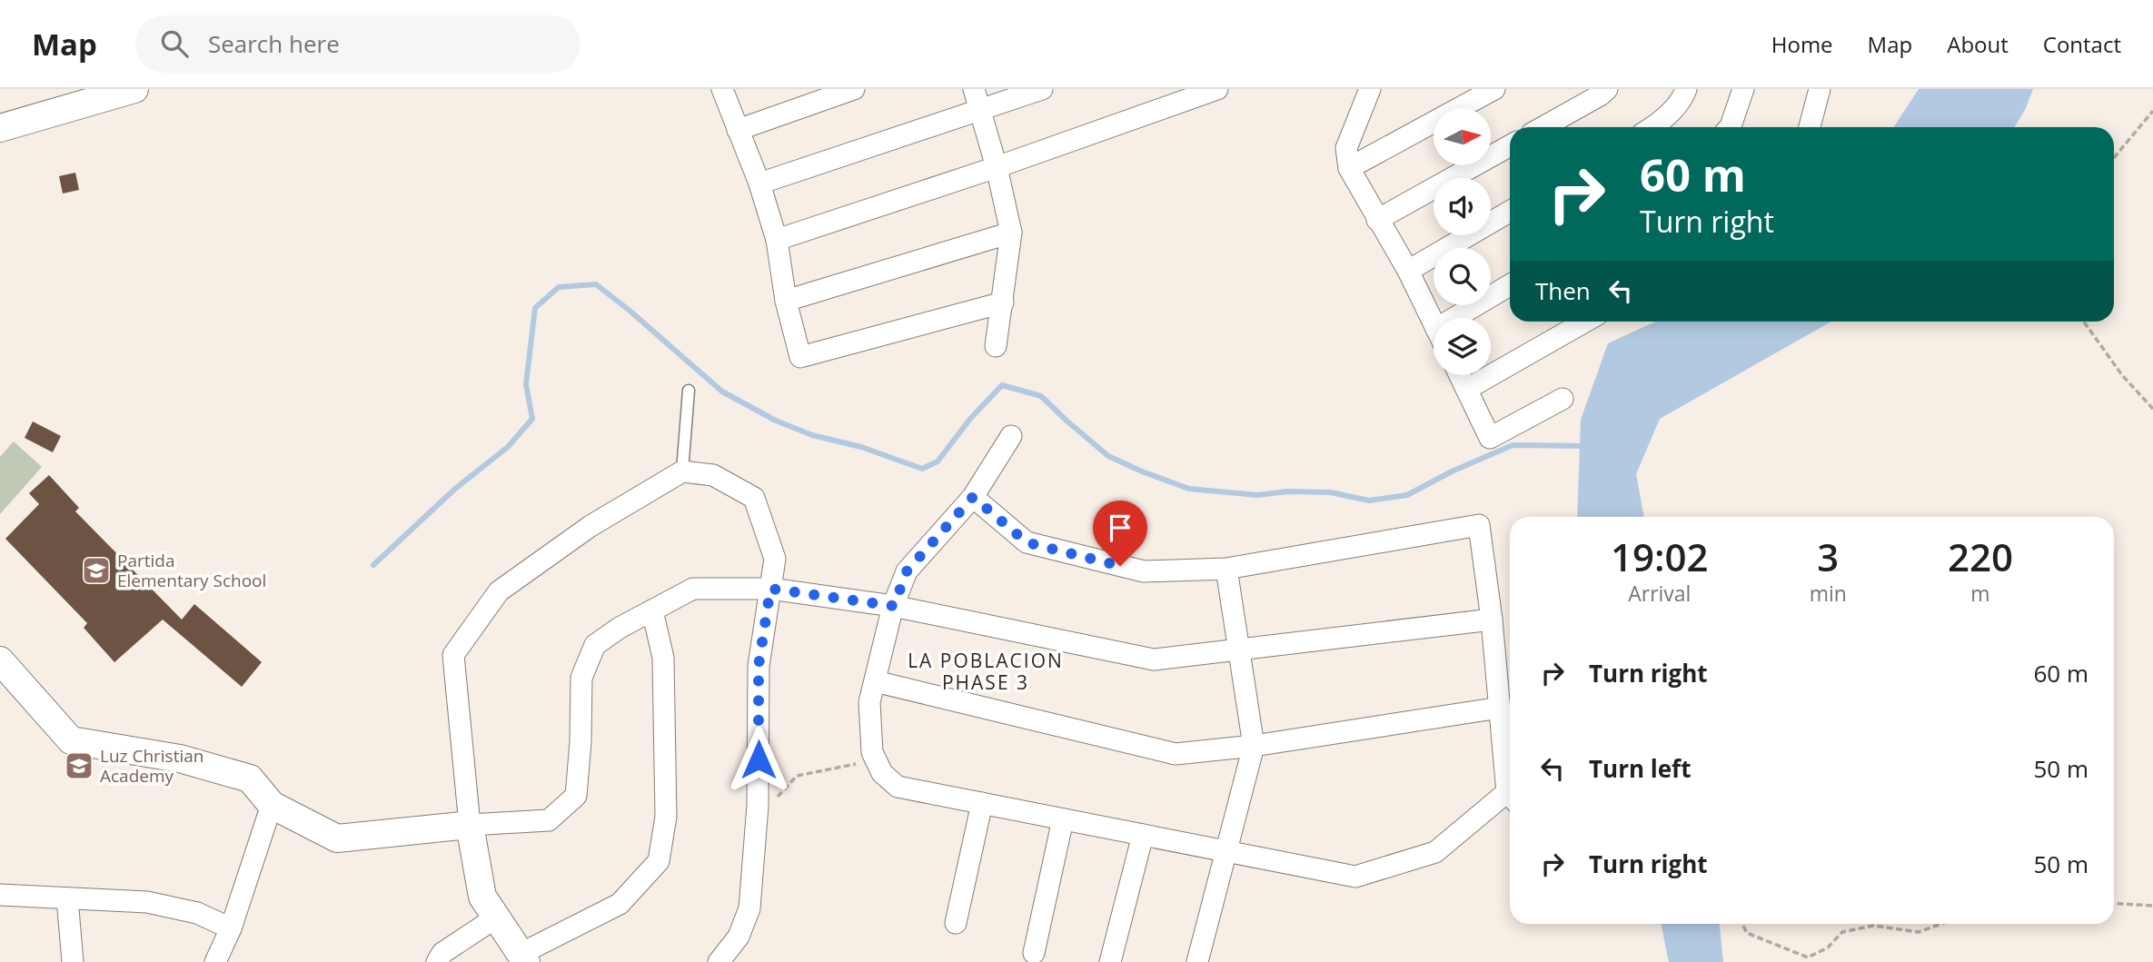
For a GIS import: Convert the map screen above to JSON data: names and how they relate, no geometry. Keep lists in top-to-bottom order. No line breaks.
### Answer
{"districts":["LA POBLACION PHASE 3"],"places":{"school or university":["Partida Elementary School","Luz Christian Academy"]},"north":"right","page":{"header":"Map","search":"Search here","nav":["Home","Map","About","Contact"],"turn":["60 m","Turn right"],"then":"Then","eta":["19:02","Arrival","3","min","220","m"],"list":[{"name":"Turn right","value":"60 m"},{"name":"Turn left","value":"50 m"},{"name":"Turn right","value":"50 m"}]}}
